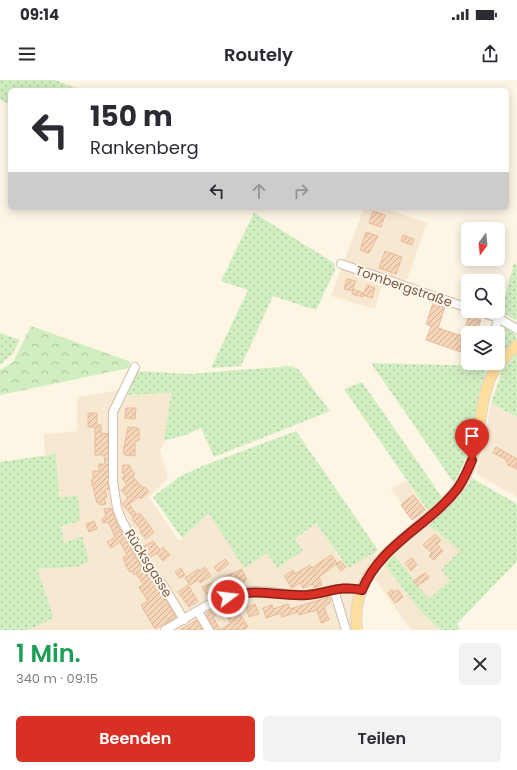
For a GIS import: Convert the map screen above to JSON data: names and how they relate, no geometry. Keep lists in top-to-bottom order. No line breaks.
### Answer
{"streets":{"street":["Tombergstraße","Rücksgasse"]},"north":"bottom","page":{"status":"09:14","header":"Routely","turn":["150 m","Rankenberg"],"heading":["1 Min.","340 m · 09:15"],"buttons":["Beenden","Teilen"]}}
